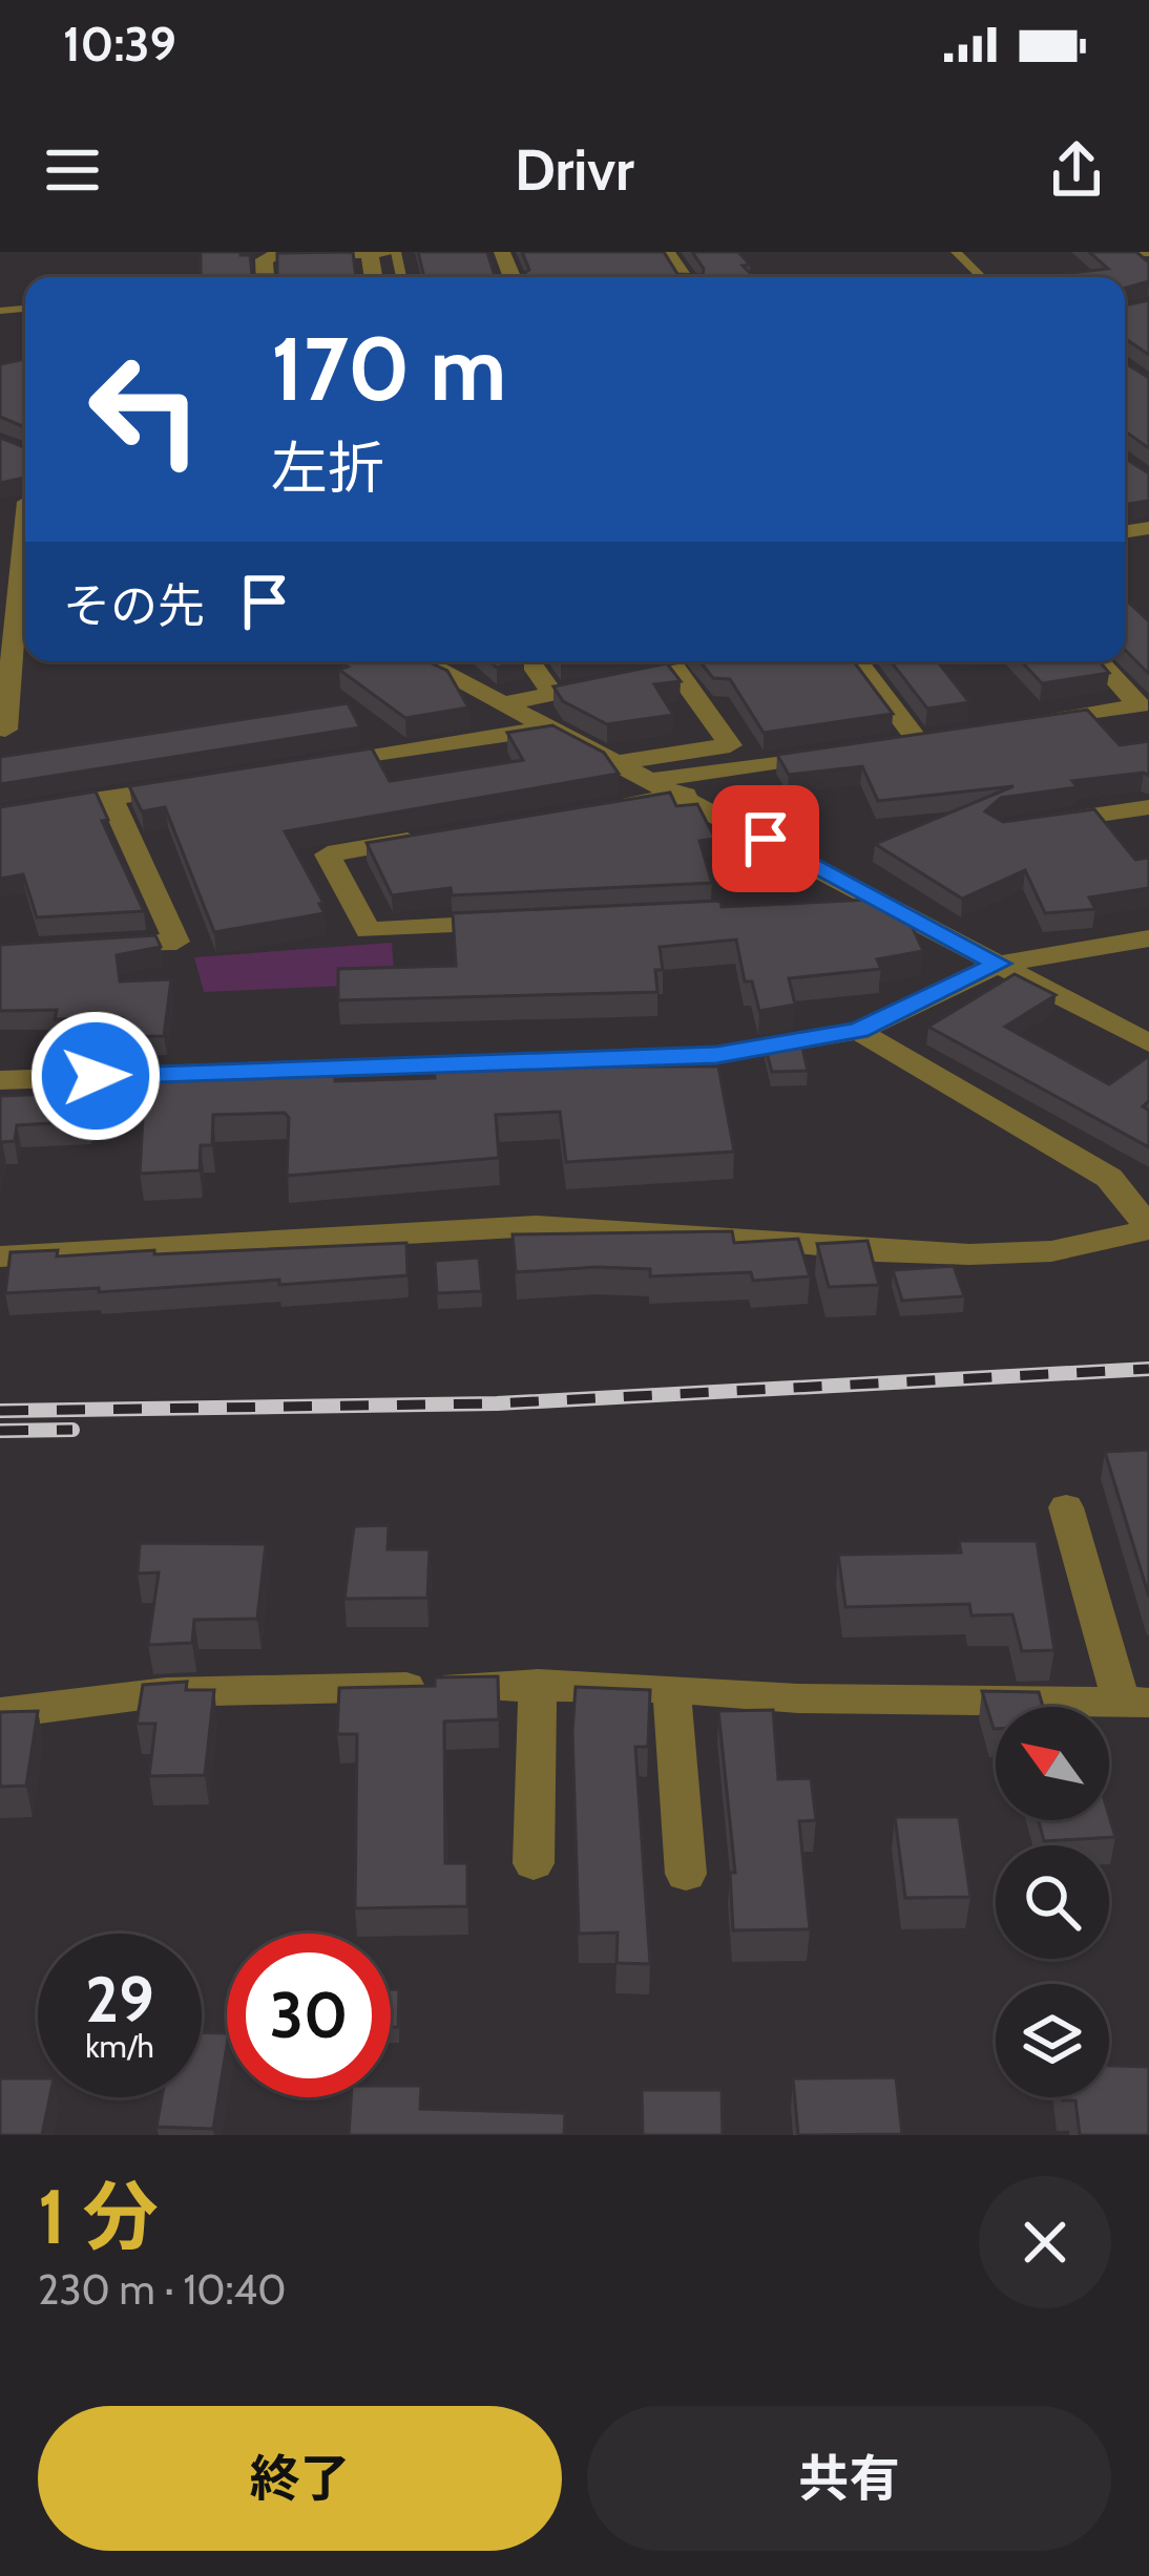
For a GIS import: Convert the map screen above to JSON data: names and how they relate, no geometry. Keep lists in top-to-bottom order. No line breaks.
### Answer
{"north":"top left","page":{"status":"10:39","header":"Drivr","turn":["170 m","左折"],"then":"その先","speed":"29 km/h","limit":"30","heading":["1 分","230 m · 10:40"],"buttons":["終了","共有"]}}
